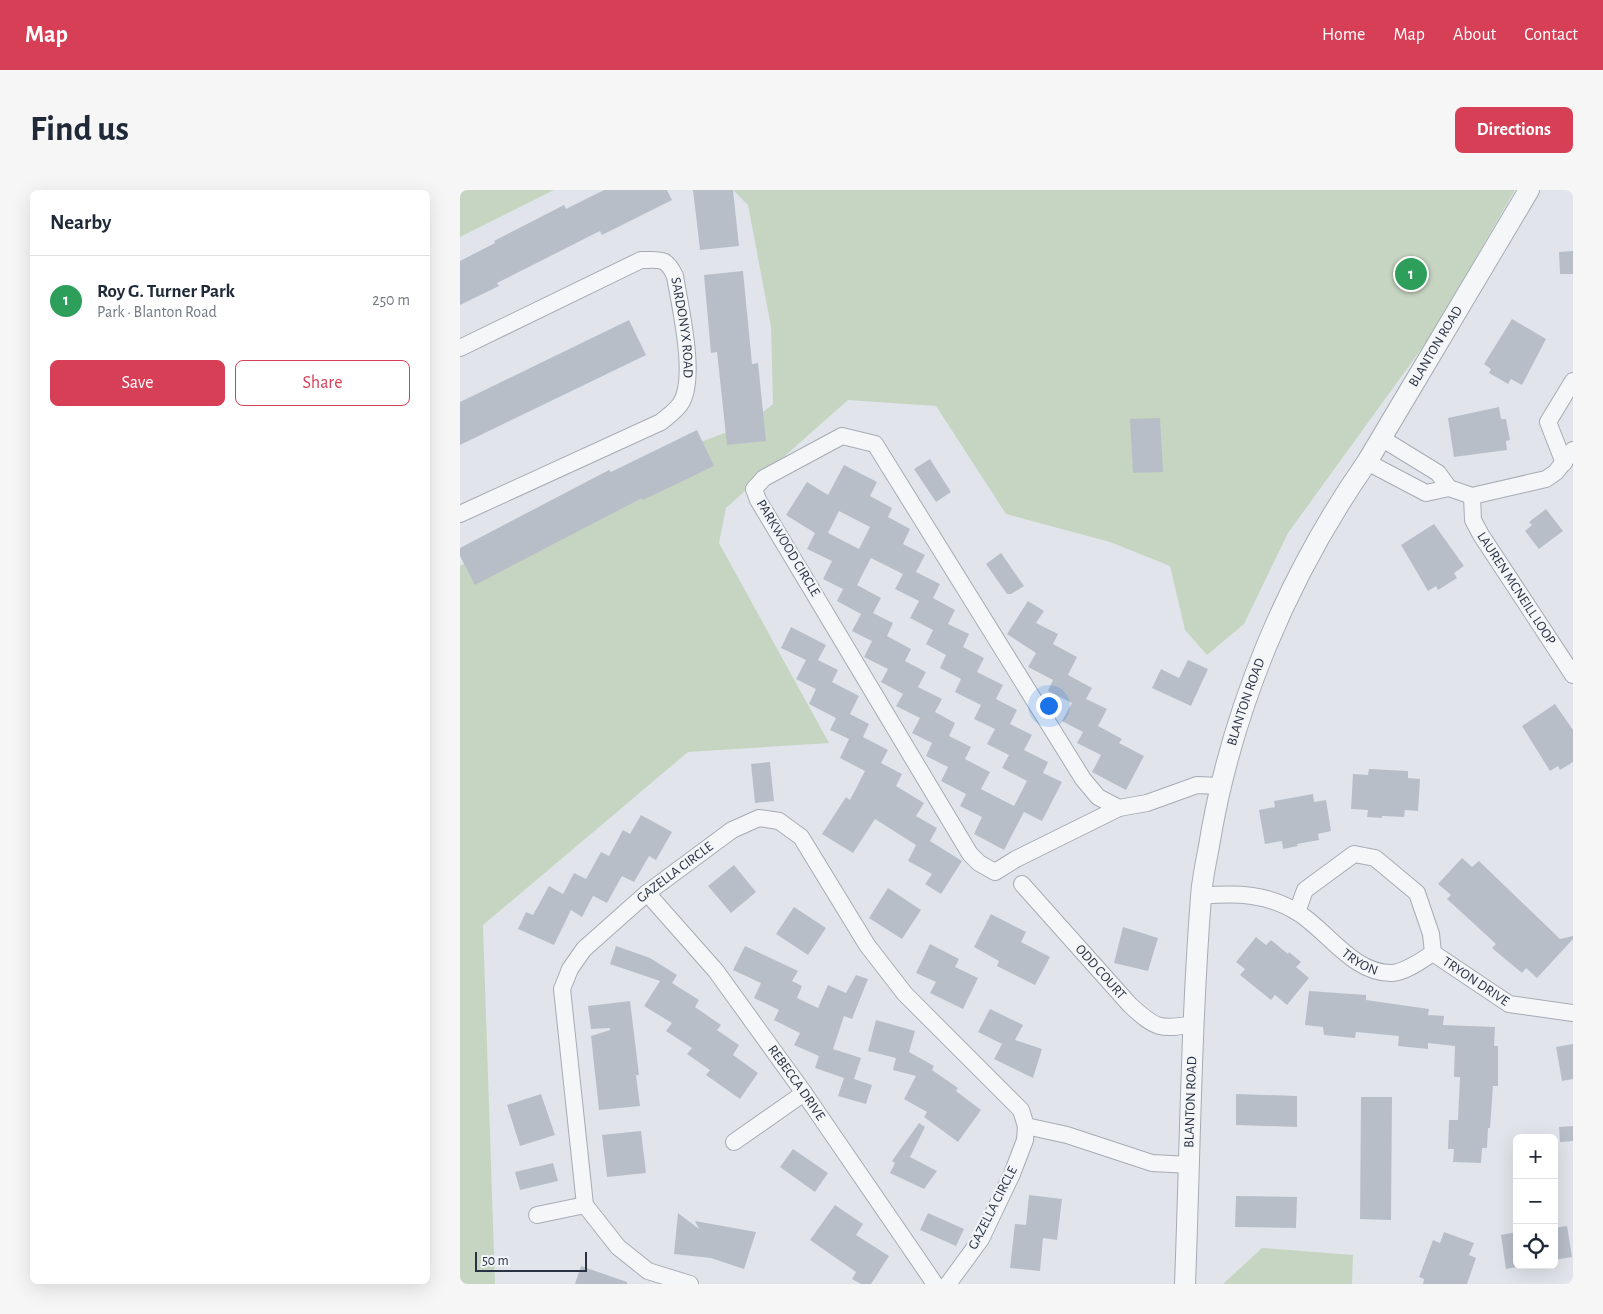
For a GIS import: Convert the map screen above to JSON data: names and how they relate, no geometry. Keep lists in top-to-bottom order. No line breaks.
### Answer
{"streets":{"street":["SARDONYX ROAD","BLANTON ROAD","PARKWOOD CIRCLE","LAUREN MCNEILL LOOP","GAZELLA CIRCLE","TRYON","ODD COURT","TRYON DRIVE","REBECCA DRIVE"]},"crossings":[["BLANTON ROAD","PARKWOOD CIRCLE"],["BLANTON ROAD","ODD COURT"],["GAZELLA CIRCLE","REBECCA DRIVE"],["TRYON","TRYON DRIVE"]],"scale_bar":"50 m","page":{"header":"Map","nav":["Home","Map","About","Contact"],"buttons":["Directions",["Save","Share"]],"title":"Find us","heading":"Nearby","list":[{"mark":"1","name":"Roy G. Turner Park","note":"Park · Blanton Road","value":"250 m"}],"pins":"1","map_buttons":["+","−"],"scale":"50 m"}}
